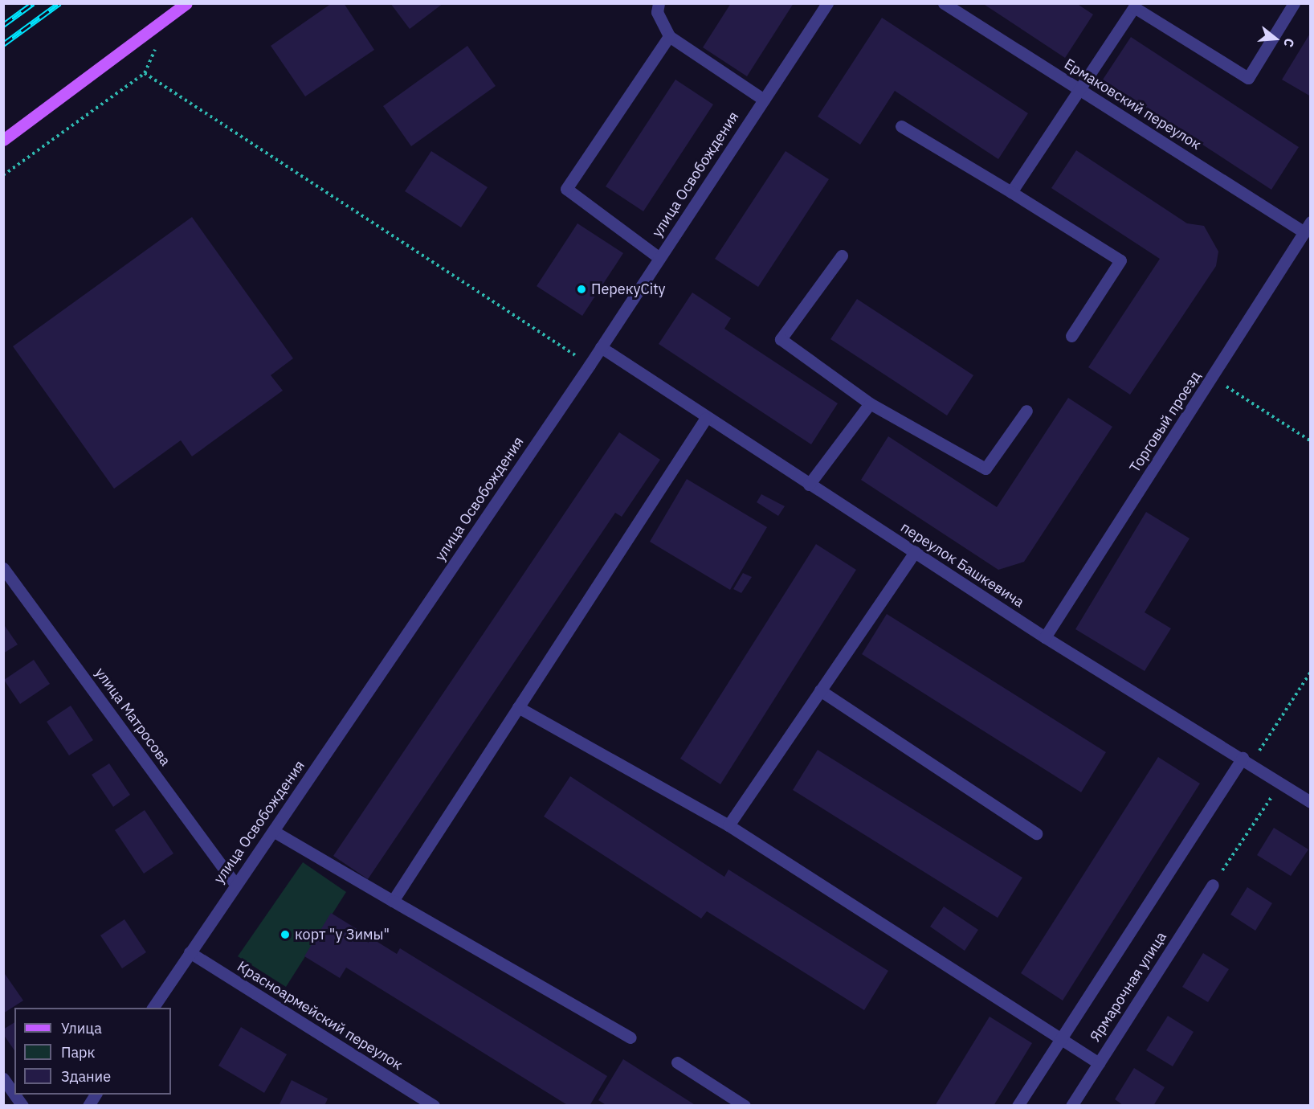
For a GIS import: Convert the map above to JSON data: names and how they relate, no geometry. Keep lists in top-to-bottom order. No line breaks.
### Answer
{"streets":{"street":["Ермаковский переулок","улица Освобождения","Торговый проезд","переулок Башкевича","улица Матросова","Ярмарочная улица","Красноармейский переулок"]},"crossings":[["Ермаковский переулок","Торговый проезд"],["улица Освобождения","переулок Башкевича"],["улица Освобождения","улица Матросова"],["улица Освобождения","Красноармейский переулок"],["Торговый проезд","переулок Башкевича"]],"places":["ПерекуCity","корт \"у Зимы\""],"legend":["Улица","Парк","Здание"],"north":"right"}
